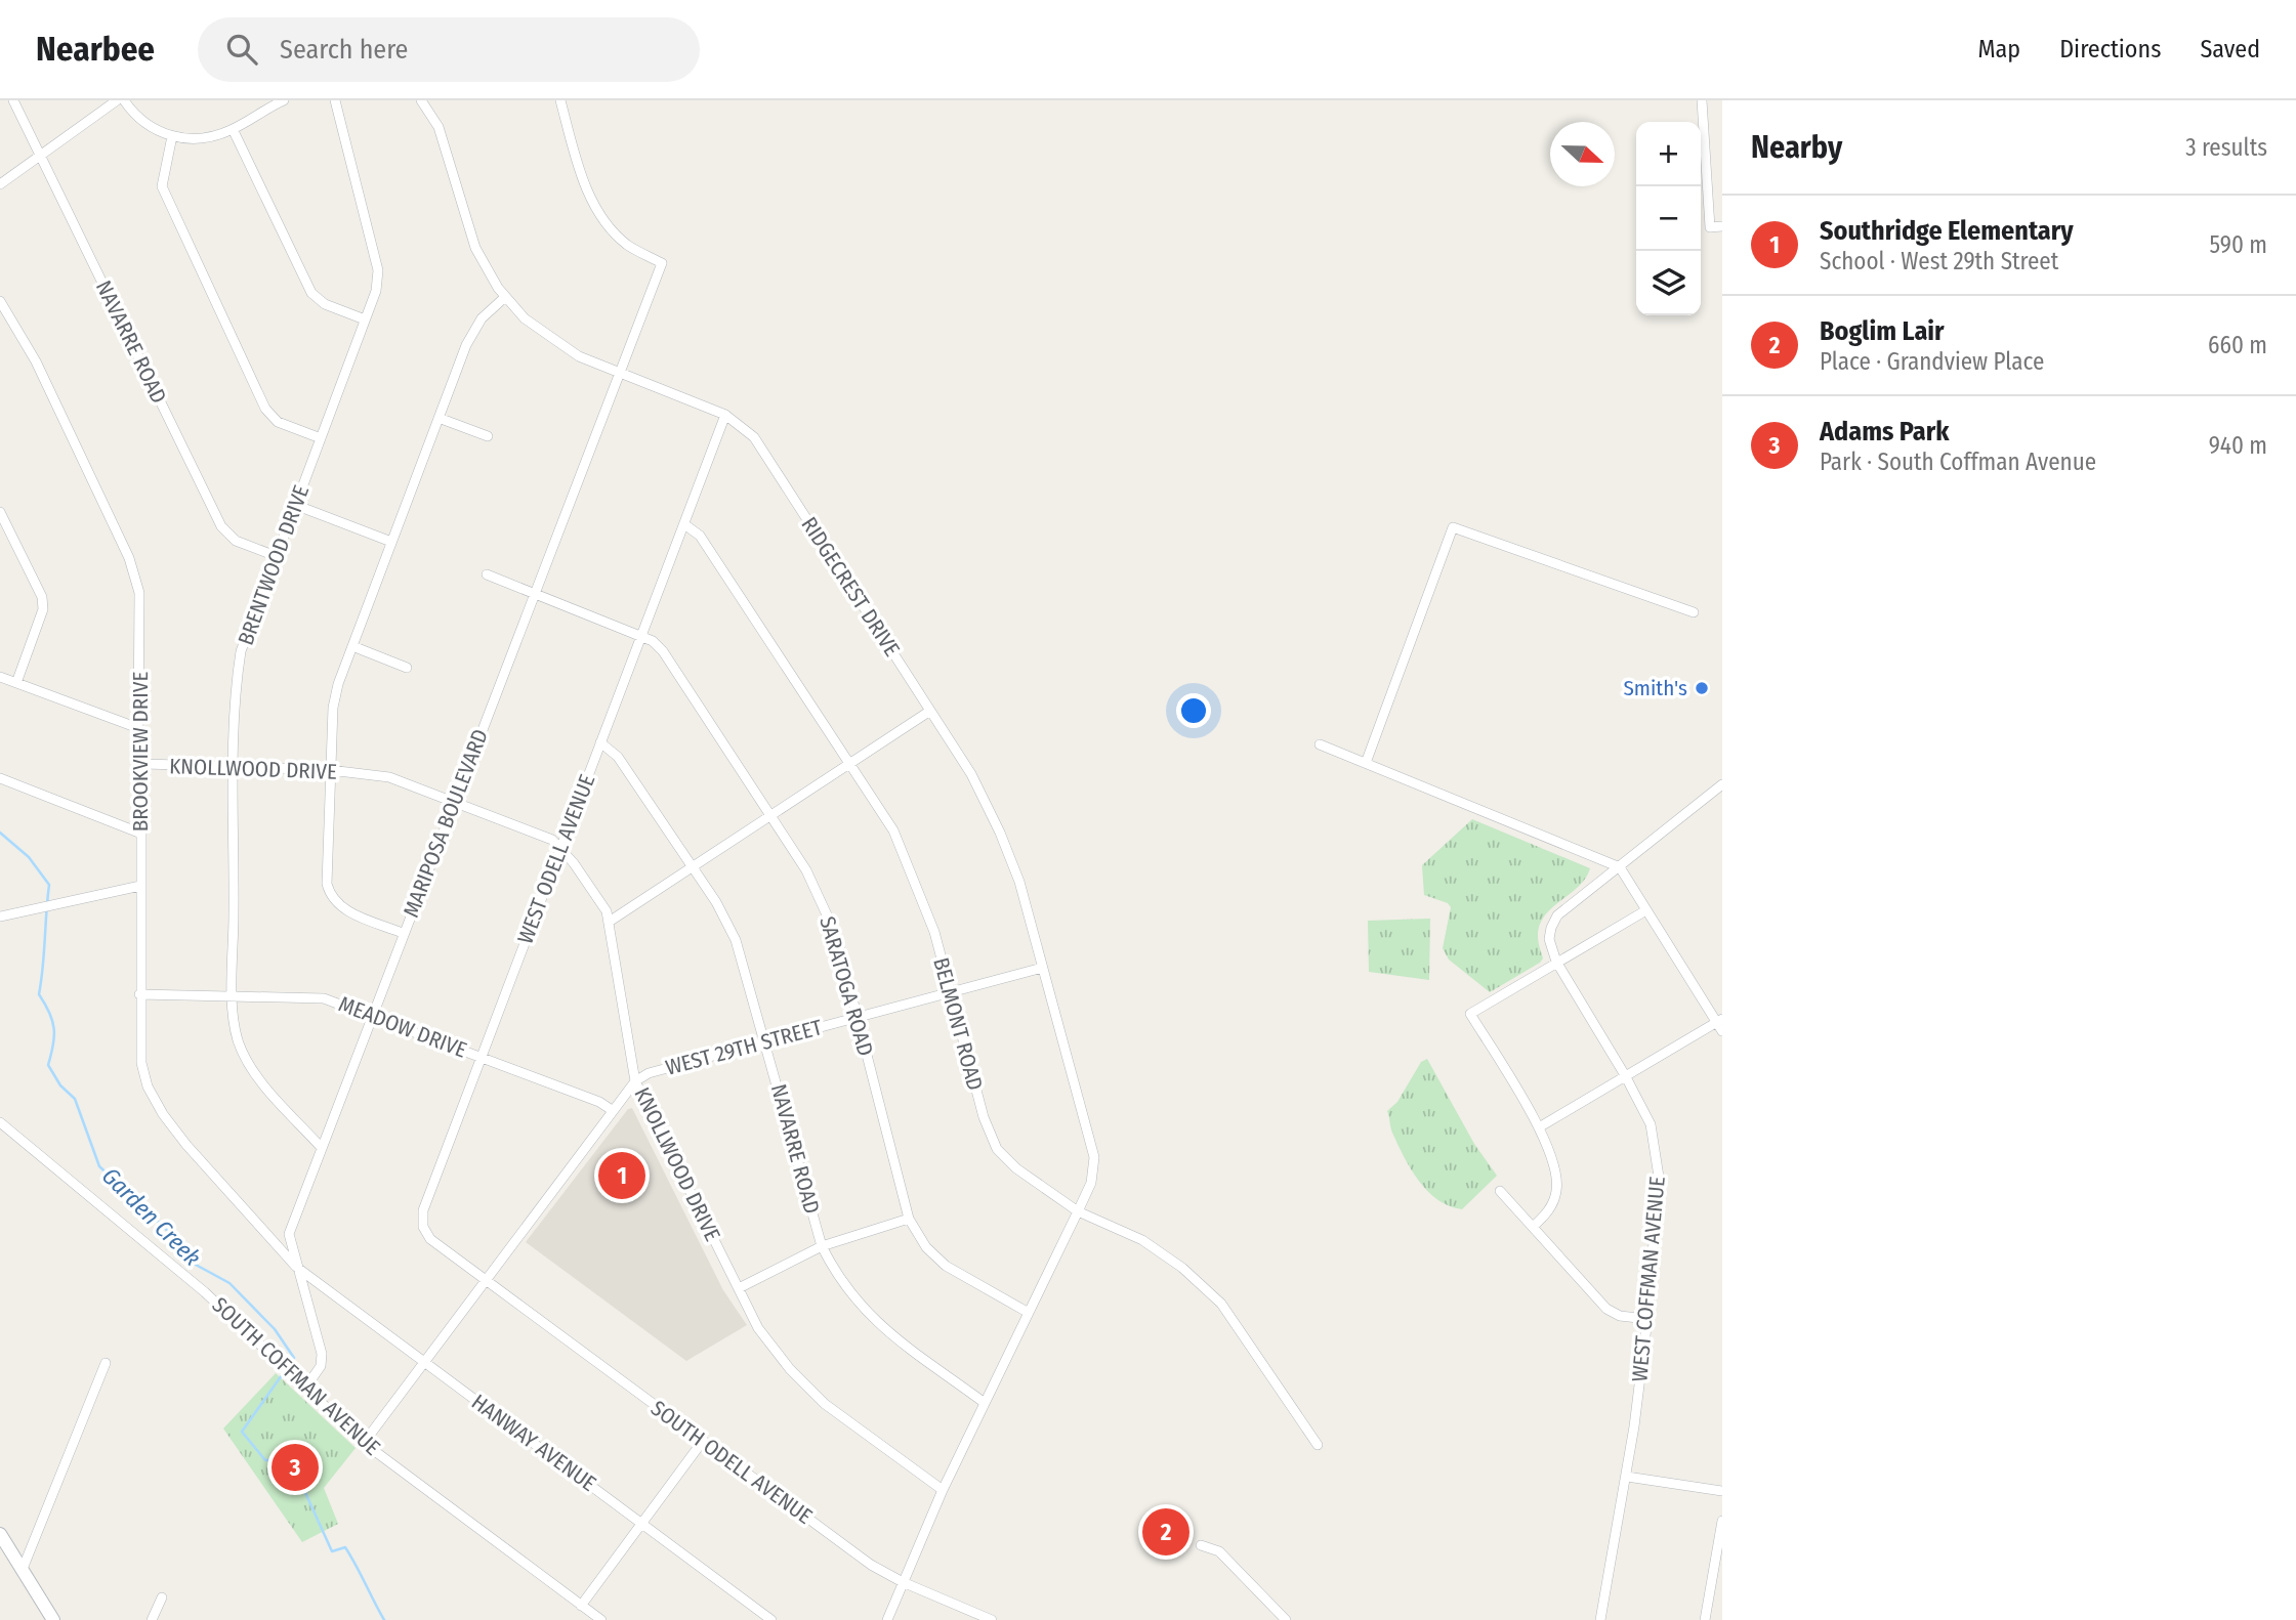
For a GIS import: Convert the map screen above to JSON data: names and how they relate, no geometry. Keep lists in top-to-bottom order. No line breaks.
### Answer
{"streets":{"street":["NAVARRE ROAD","BRENTWOOD DRIVE","RIDGECREST DRIVE","BROOKVIEW DRIVE","KNOLLWOOD DRIVE","MARIPOSA BOULEVARD","WEST ODELL AVENUE","SARATOGA ROAD","BELMONT ROAD","MEADOW DRIVE","WEST 29TH STREET","WEST COFFMAN AVENUE","SOUTH COFFMAN AVENUE","HANWAY AVENUE","SOUTH ODELL AVENUE"]},"crossings":[["NAVARRE ROAD","BRENTWOOD DRIVE"],["NAVARRE ROAD","RIDGECREST DRIVE"],["NAVARRE ROAD","WEST ODELL AVENUE"],["NAVARRE ROAD","WEST 29TH STREET"],["BRENTWOOD DRIVE","KNOLLWOOD DRIVE"],["BRENTWOOD DRIVE","MARIPOSA BOULEVARD"],["BRENTWOOD DRIVE","MEADOW DRIVE"],["RIDGECREST DRIVE","KNOLLWOOD DRIVE"],["RIDGECREST DRIVE","MARIPOSA BOULEVARD"],["RIDGECREST DRIVE","WEST ODELL AVENUE"],["RIDGECREST DRIVE","SARATOGA ROAD"],["RIDGECREST DRIVE","BELMONT ROAD"],["RIDGECREST DRIVE","WEST 29TH STREET"],["RIDGECREST DRIVE","SOUTH ODELL AVENUE"],["BROOKVIEW DRIVE","KNOLLWOOD DRIVE"],["BROOKVIEW DRIVE","MARIPOSA BOULEVARD"],["BROOKVIEW DRIVE","MEADOW DRIVE"],["BROOKVIEW DRIVE","HANWAY AVENUE"],["KNOLLWOOD DRIVE","MARIPOSA BOULEVARD"],["KNOLLWOOD DRIVE","WEST ODELL AVENUE"],["KNOLLWOOD DRIVE","WEST 29TH STREET"],["MARIPOSA BOULEVARD","SARATOGA ROAD"],["MARIPOSA BOULEVARD","MEADOW DRIVE"],["MARIPOSA BOULEVARD","SOUTH COFFMAN AVENUE"],["MARIPOSA BOULEVARD","HANWAY AVENUE"],["WEST ODELL AVENUE","SARATOGA ROAD"],["WEST ODELL AVENUE","BELMONT ROAD"],["WEST ODELL AVENUE","MEADOW DRIVE"],["WEST ODELL AVENUE","WEST 29TH STREET"],["WEST ODELL AVENUE","SOUTH ODELL AVENUE"],["SARATOGA ROAD","WEST 29TH STREET"],["BELMONT ROAD","WEST 29TH STREET"],["MEADOW DRIVE","WEST 29TH STREET"],["WEST 29TH STREET","SOUTH COFFMAN AVENUE"],["WEST 29TH STREET","HANWAY AVENUE"],["WEST 29TH STREET","SOUTH ODELL AVENUE"]],"water":["Garden Creek"],"places":["Smith's"],"north":"right","page":{"header":"Nearbee","search":"Search here","nav":["Map","Directions","Saved"],"heading":["Nearby","3 results"],"map_buttons":["+","−"],"list":[{"mark":"1","name":"Southridge Elementary","note":"School · West 29th Street","value":"590 m"},{"mark":"2","name":"Boglim Lair","note":"Place · Grandview Place","value":"660 m"},{"mark":"3","name":"Adams Park","note":"Park · South Coffman Avenue","value":"940 m"}],"pins":["1","3","2"]}}
